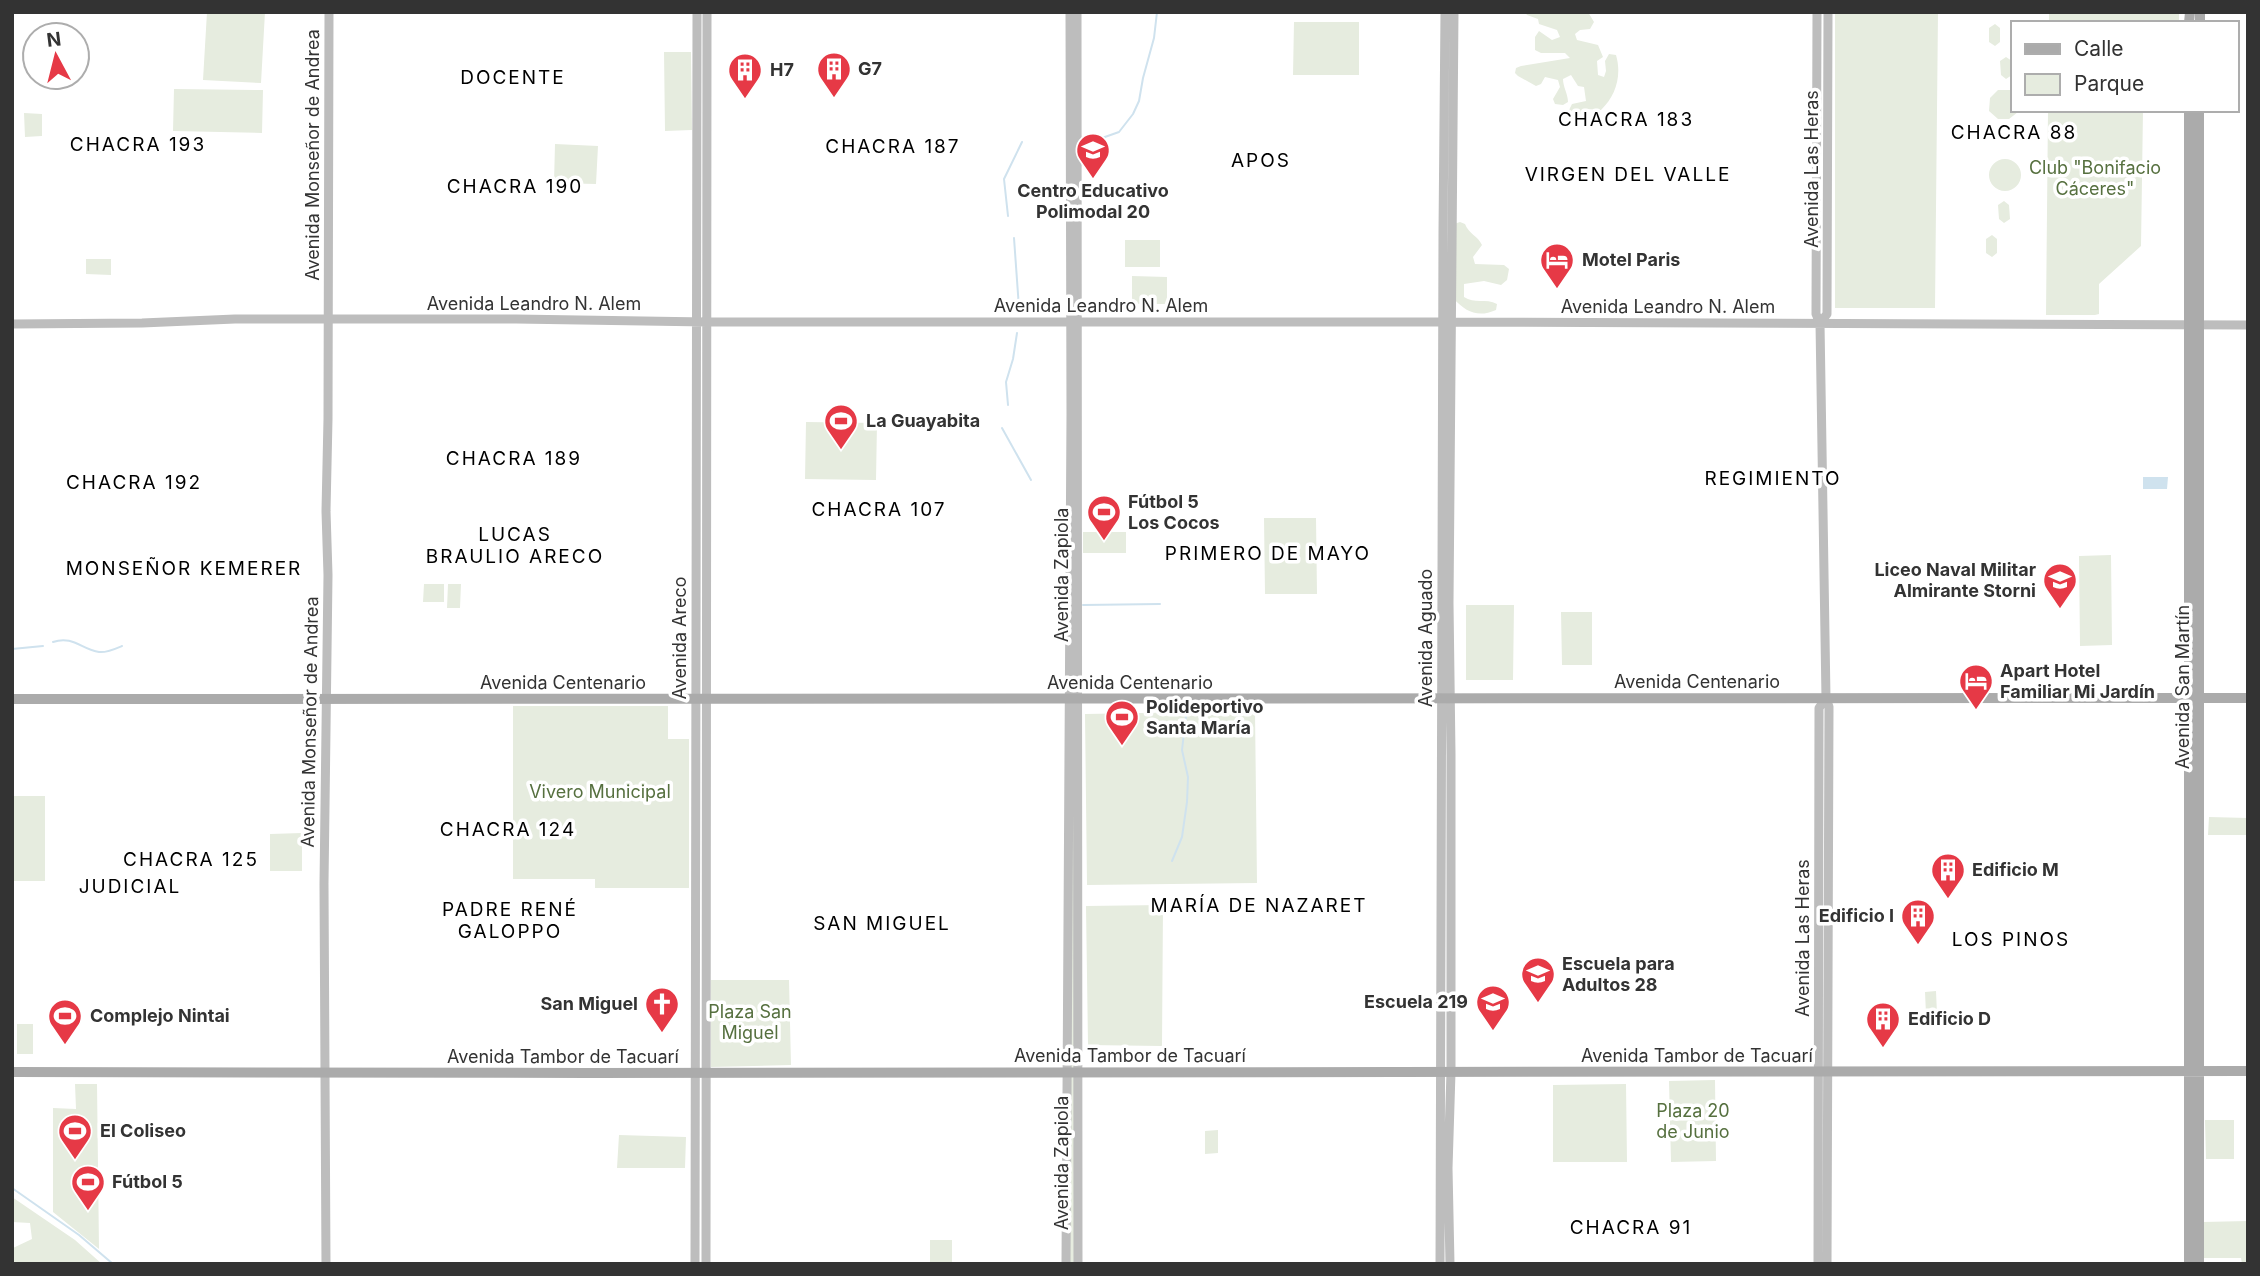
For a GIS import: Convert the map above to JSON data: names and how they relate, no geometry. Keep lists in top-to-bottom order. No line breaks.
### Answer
{"streets":{"main road":["Avenida Monseñor de Andrea","Avenida Las Heras","Avenida Leandro N. Alem","Avenida Zapiola","Avenida Areco","Avenida Aguado","Avenida Centenario","Avenida San Martín","Avenida Tambor de Tacuarí"]},"crossings":[["Avenida Monseñor de Andrea","Avenida Leandro N. Alem"],["Avenida Monseñor de Andrea","Avenida Centenario"],["Avenida Monseñor de Andrea","Avenida Tambor de Tacuarí"],["Avenida Las Heras","Avenida Leandro N. Alem"],["Avenida Las Heras","Avenida Centenario"],["Avenida Las Heras","Avenida Tambor de Tacuarí"],["Avenida Leandro N. Alem","Avenida Zapiola"],["Avenida Leandro N. Alem","Avenida Areco"],["Avenida Leandro N. Alem","Avenida Aguado"],["Avenida Leandro N. Alem","Avenida San Martín"],["Avenida Zapiola","Avenida Centenario"],["Avenida Zapiola","Avenida Tambor de Tacuarí"],["Avenida Areco","Avenida Centenario"],["Avenida Areco","Avenida Tambor de Tacuarí"],["Avenida Aguado","Avenida Centenario"],["Avenida Aguado","Avenida Tambor de Tacuarí"],["Avenida Centenario","Avenida San Martín"],["Avenida San Martín","Avenida Tambor de Tacuarí"]],"districts":["DOCENTE","CHACRA 183","CHACRA 88","CHACRA 193","CHACRA 187","APOS","VIRGEN DEL VALLE","CHACRA 190","CHACRA 189","REGIMIENTO","CHACRA 192","CHACRA 107","LUCAS BRAULIO ARECO","PRIMERO DE MAYO","MONSEÑOR KEMERER","CHACRA 124","CHACRA 125","JUDICIAL","MARÍA DE NAZARET","PADRE RENÉ GALOPPO","SAN MIGUEL","LOS PINOS","CHACRA 91"],"parks":["Club \"Bonifacio Cáceres\"","Vivero Municipal","Plaza San Miguel","Plaza 20 de Junio"],"places":{"building":["G7","H7","Edificio M","Edificio I","Edificio D"],"school or university":["Centro Educativo Polimodal 20","Liceo Naval Militar Almirante Storni","Escuela para Adultos 28","Escuela 219"],"hotel":["Motel Paris","Apart Hotel Familiar Mi Jardín"],"sports":["La Guayabita","Fútbol 5 Los Cocos","Polideportivo Santa María","Complejo Nintai","El Coliseo","Fútbol 5"],"church":["San Miguel"]},"legend":["Calle","Parque"],"north":"top"}
